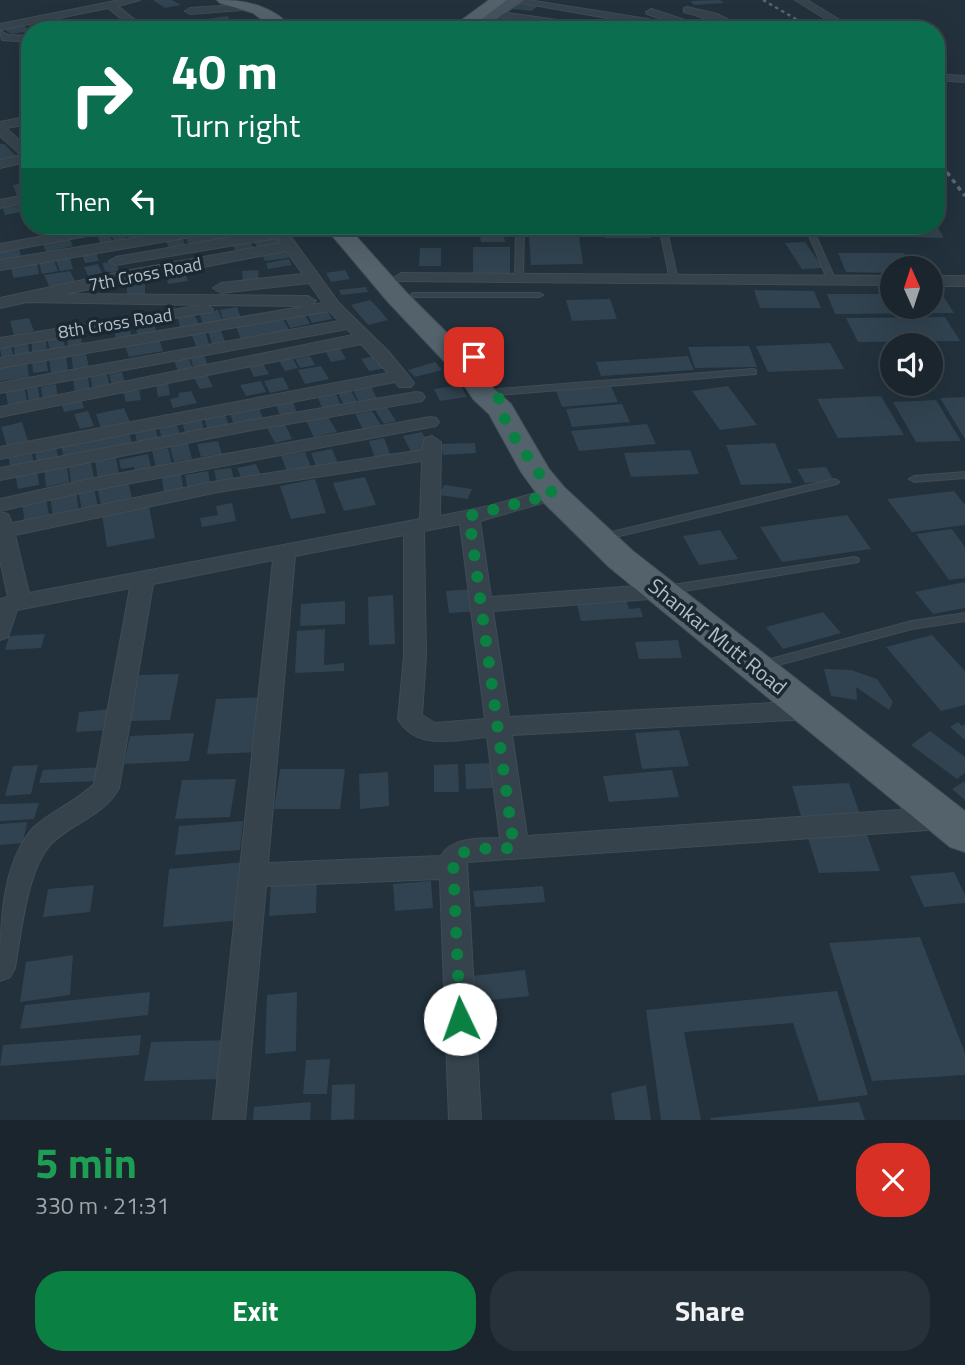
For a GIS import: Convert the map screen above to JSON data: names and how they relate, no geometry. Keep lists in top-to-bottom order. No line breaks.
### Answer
{"streets":{"main road":["Shankar Mutt Road"],"street":["7th Cross Road","8th Cross Road"]},"north":"top","page":{"turn":["40 m","Turn right"],"then":"Then","heading":["5 min","330 m · 21:31"],"buttons":["Exit","Share"]}}
